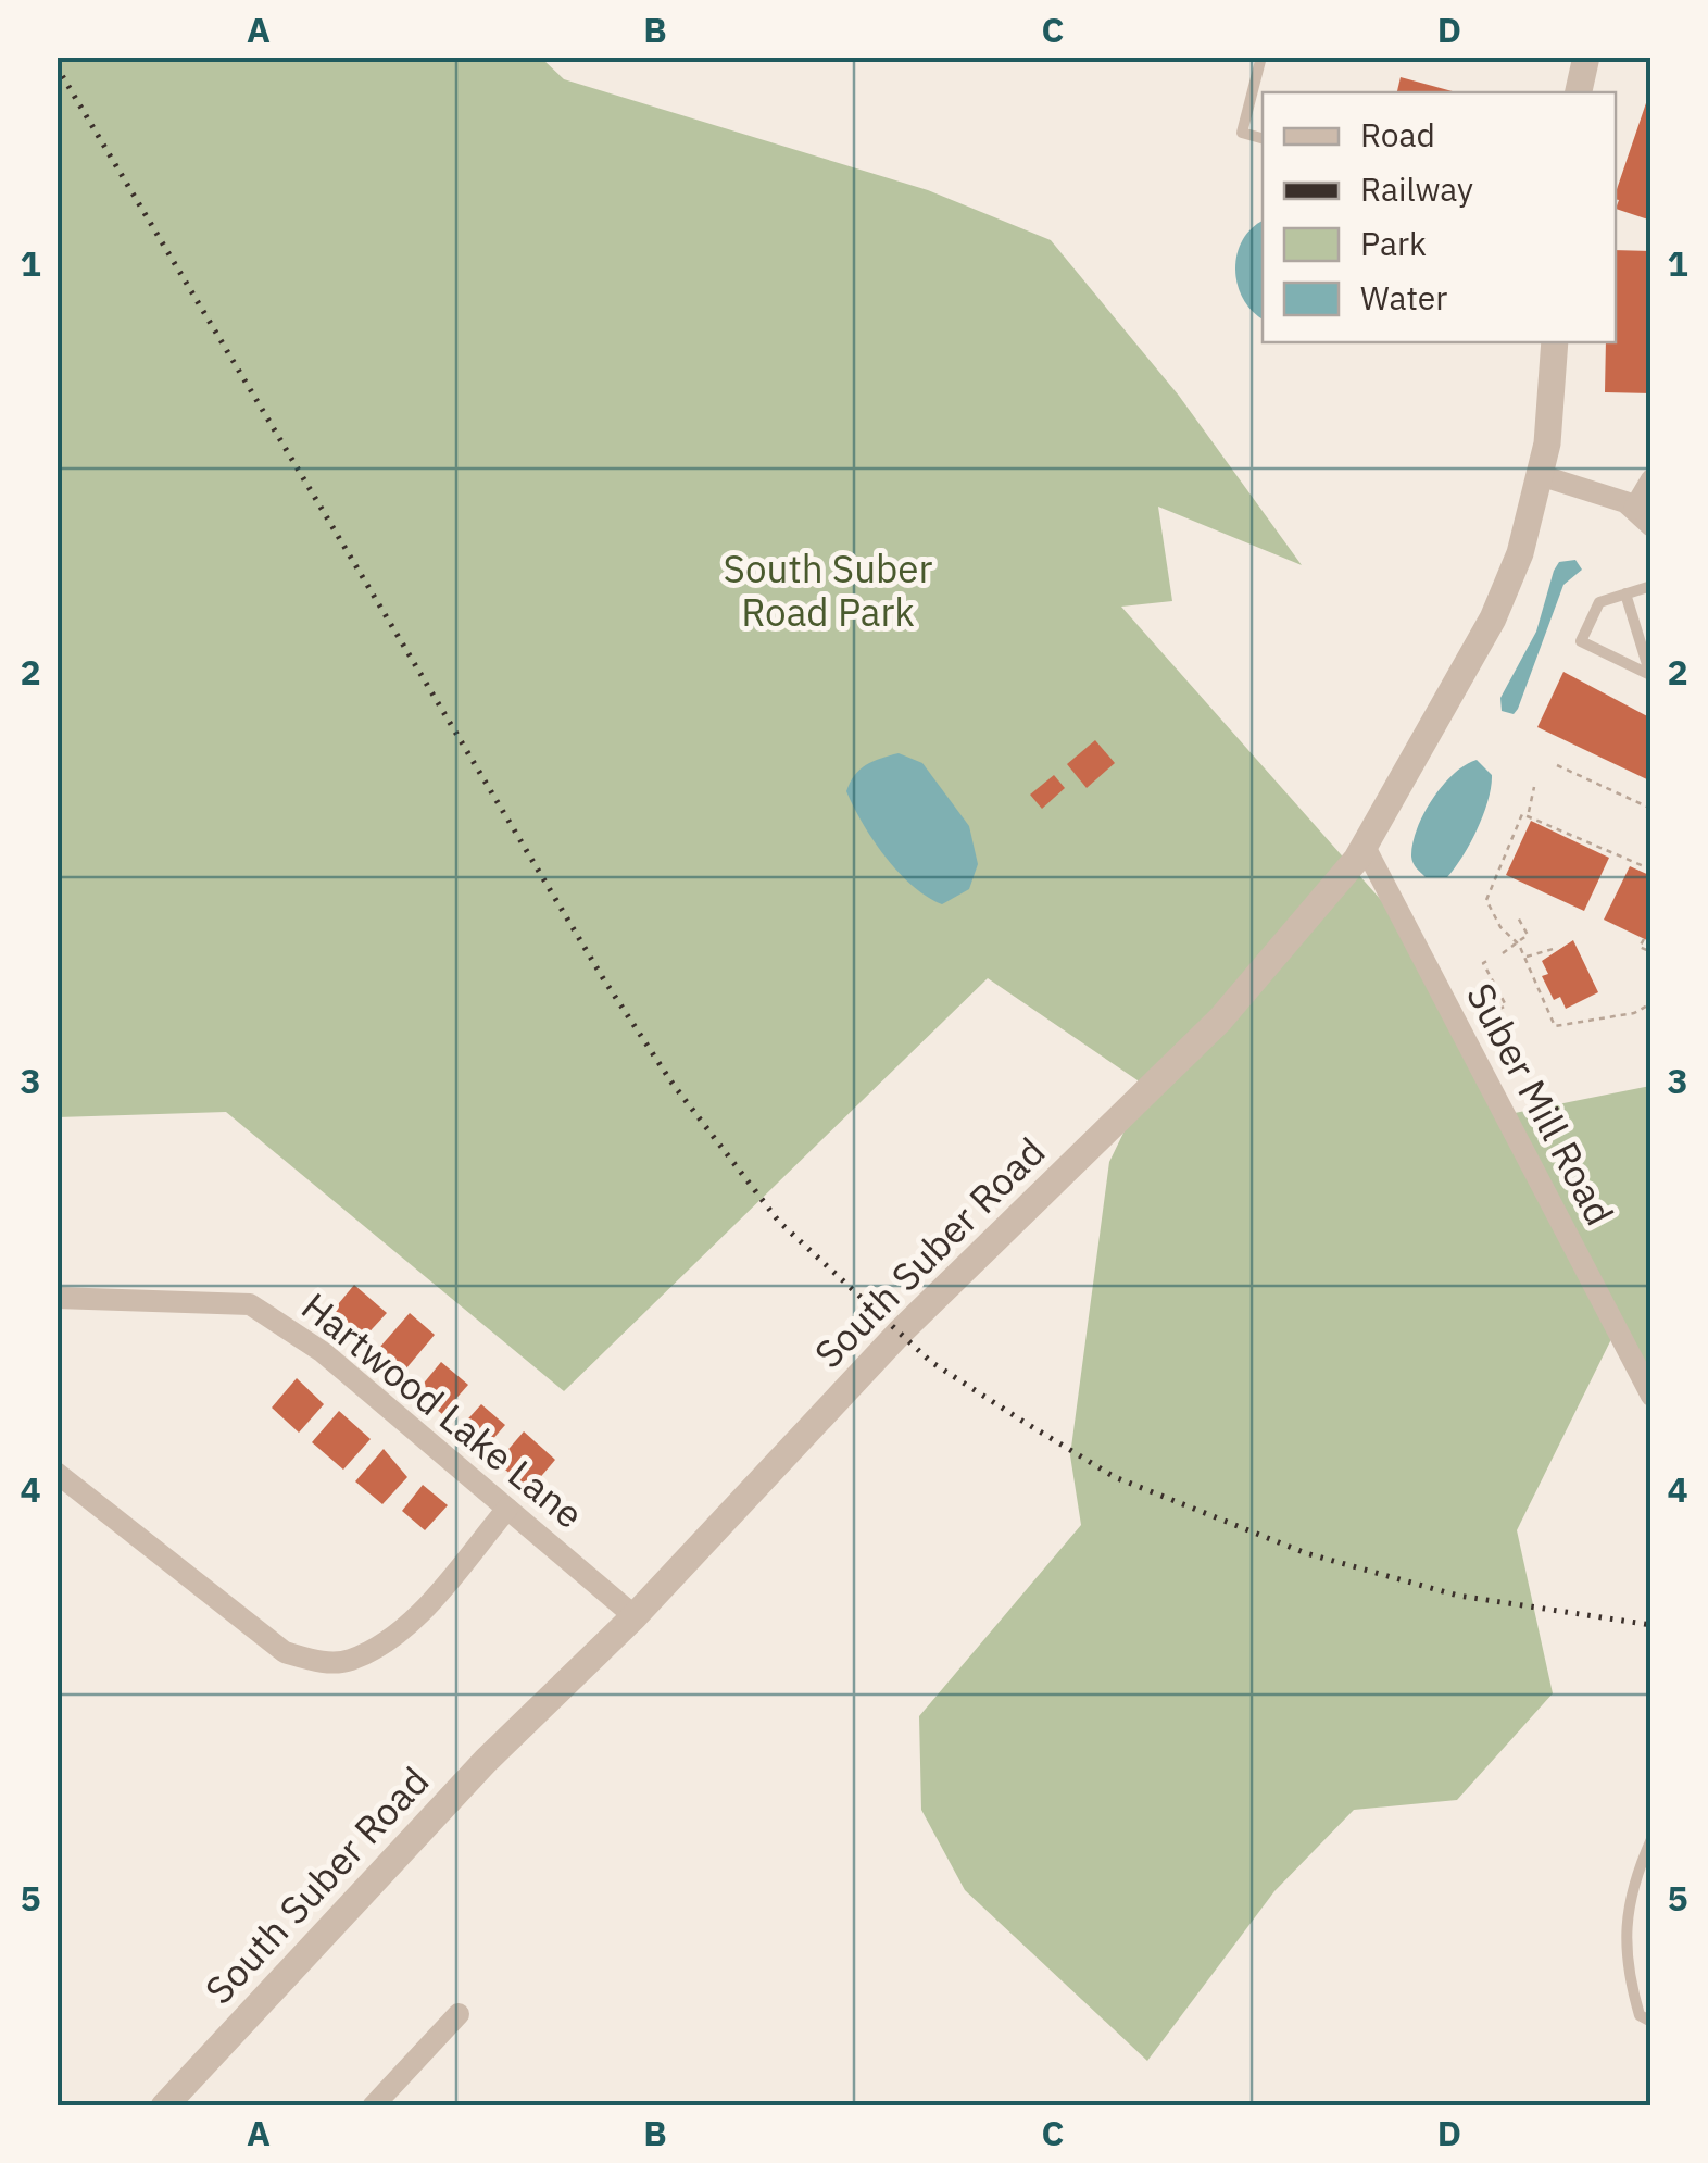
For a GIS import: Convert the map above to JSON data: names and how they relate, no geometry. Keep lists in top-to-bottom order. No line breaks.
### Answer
{"streets":{"street":["Suber Mill Road","South Suber Road","Hartwood Lake Lane"]},"crossings":[["Suber Mill Road","South Suber Road"],["South Suber Road","Hartwood Lake Lane"]],"parks":["South Suber Road Park"],"legend":["Road","Railway","Park","Water"],"grid":{"columns":["A","B","C","D"],"rows":["1","2","3","4","5"]}}
